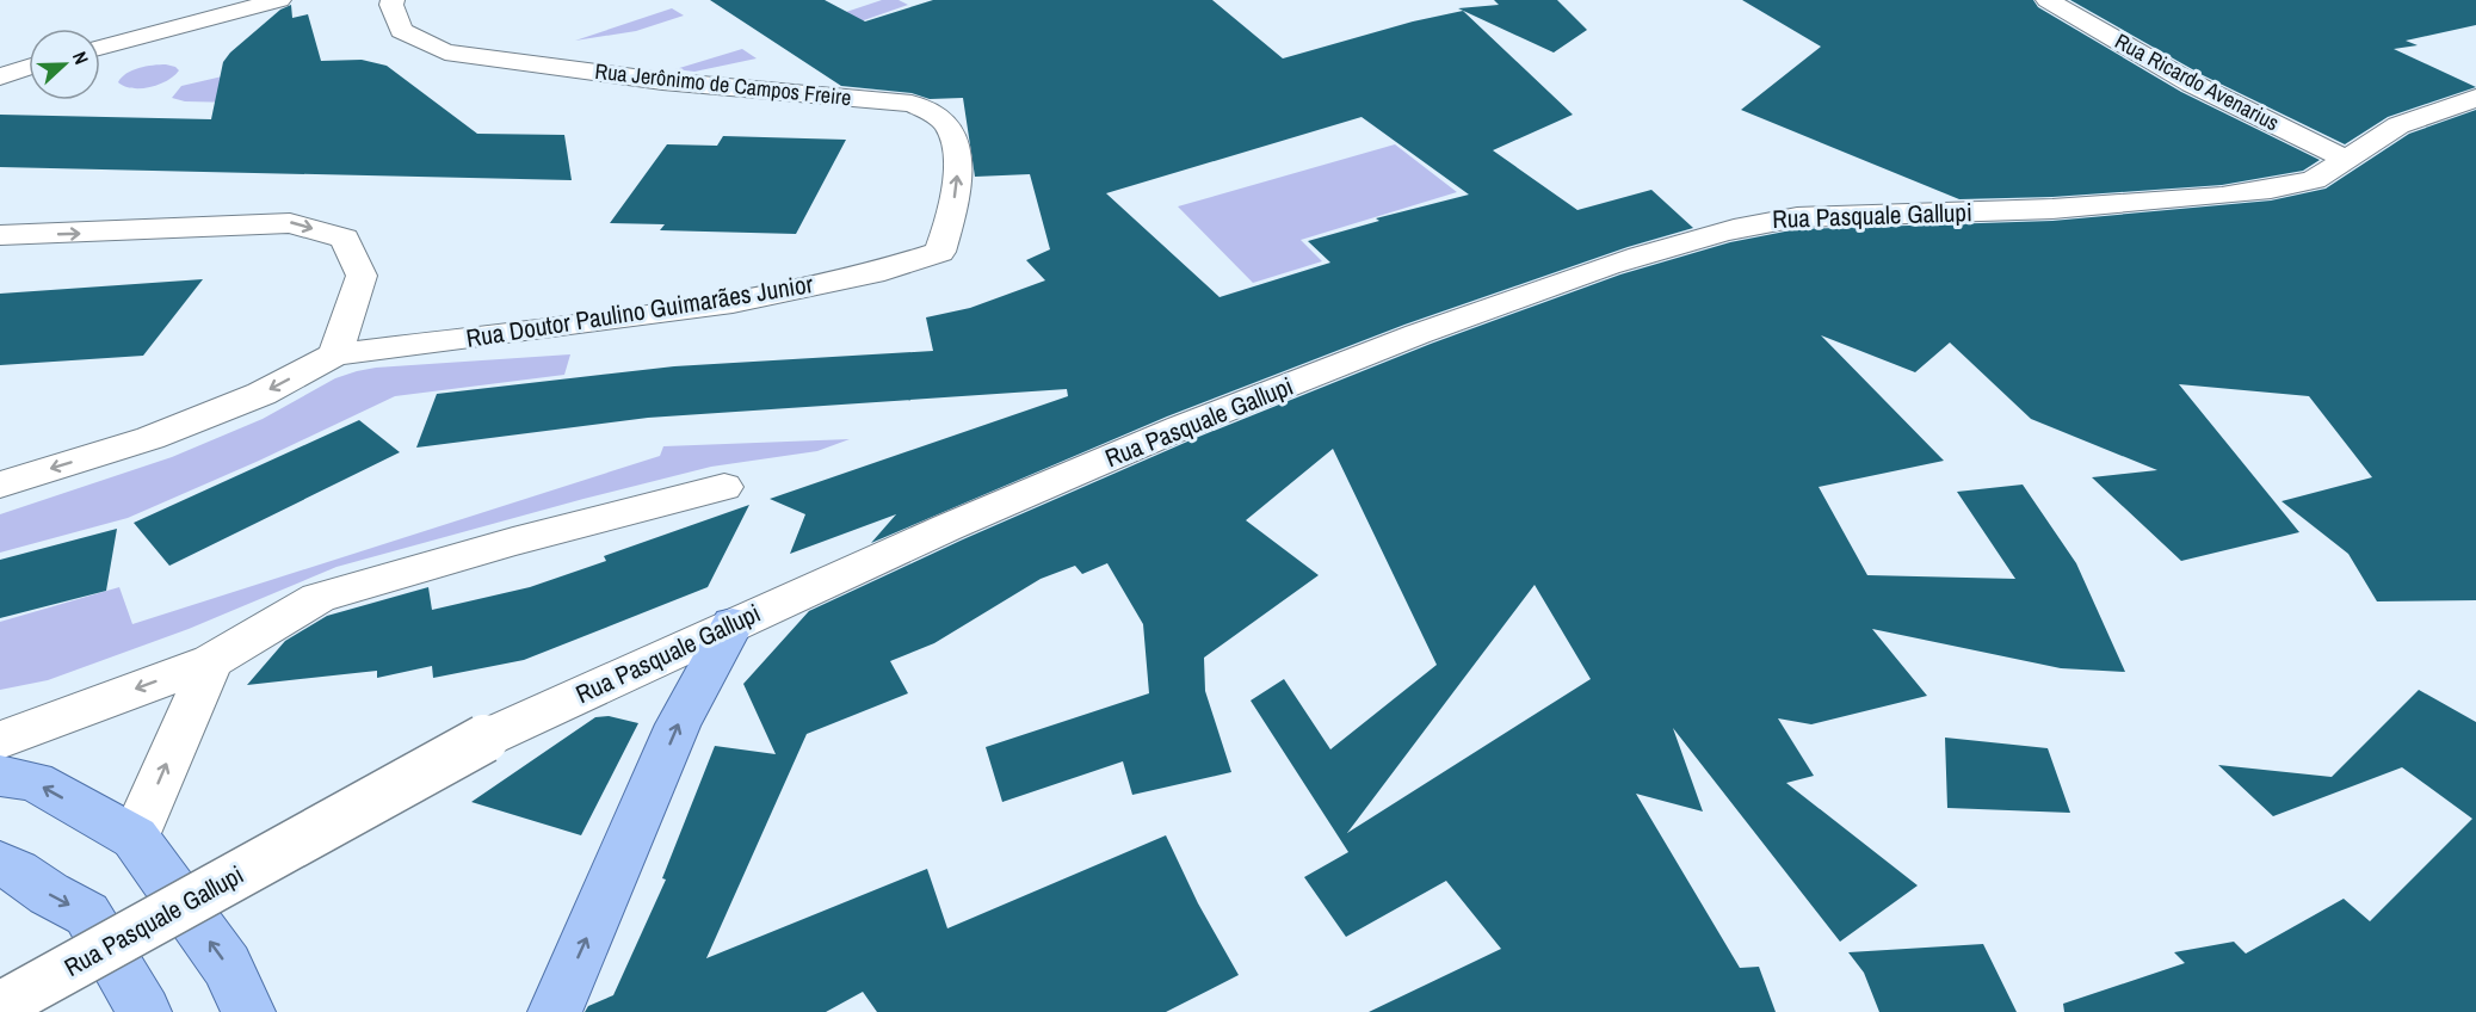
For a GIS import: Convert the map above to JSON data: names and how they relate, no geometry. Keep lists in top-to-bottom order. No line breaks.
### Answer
{"streets":{"street":["Rua Ricardo Avenarius","Rua Jerônimo de Campos Freire","Rua Pasquale Gallupi","Rua Doutor Paulino Guimarães Junior"]},"crossings":[["Rua Ricardo Avenarius","Rua Pasquale Gallupi"],["Rua Jerônimo de Campos Freire","Rua Doutor Paulino Guimarães Junior"]],"one_way":["Rua Jerônimo de Campos Freire"],"north":"right"}
